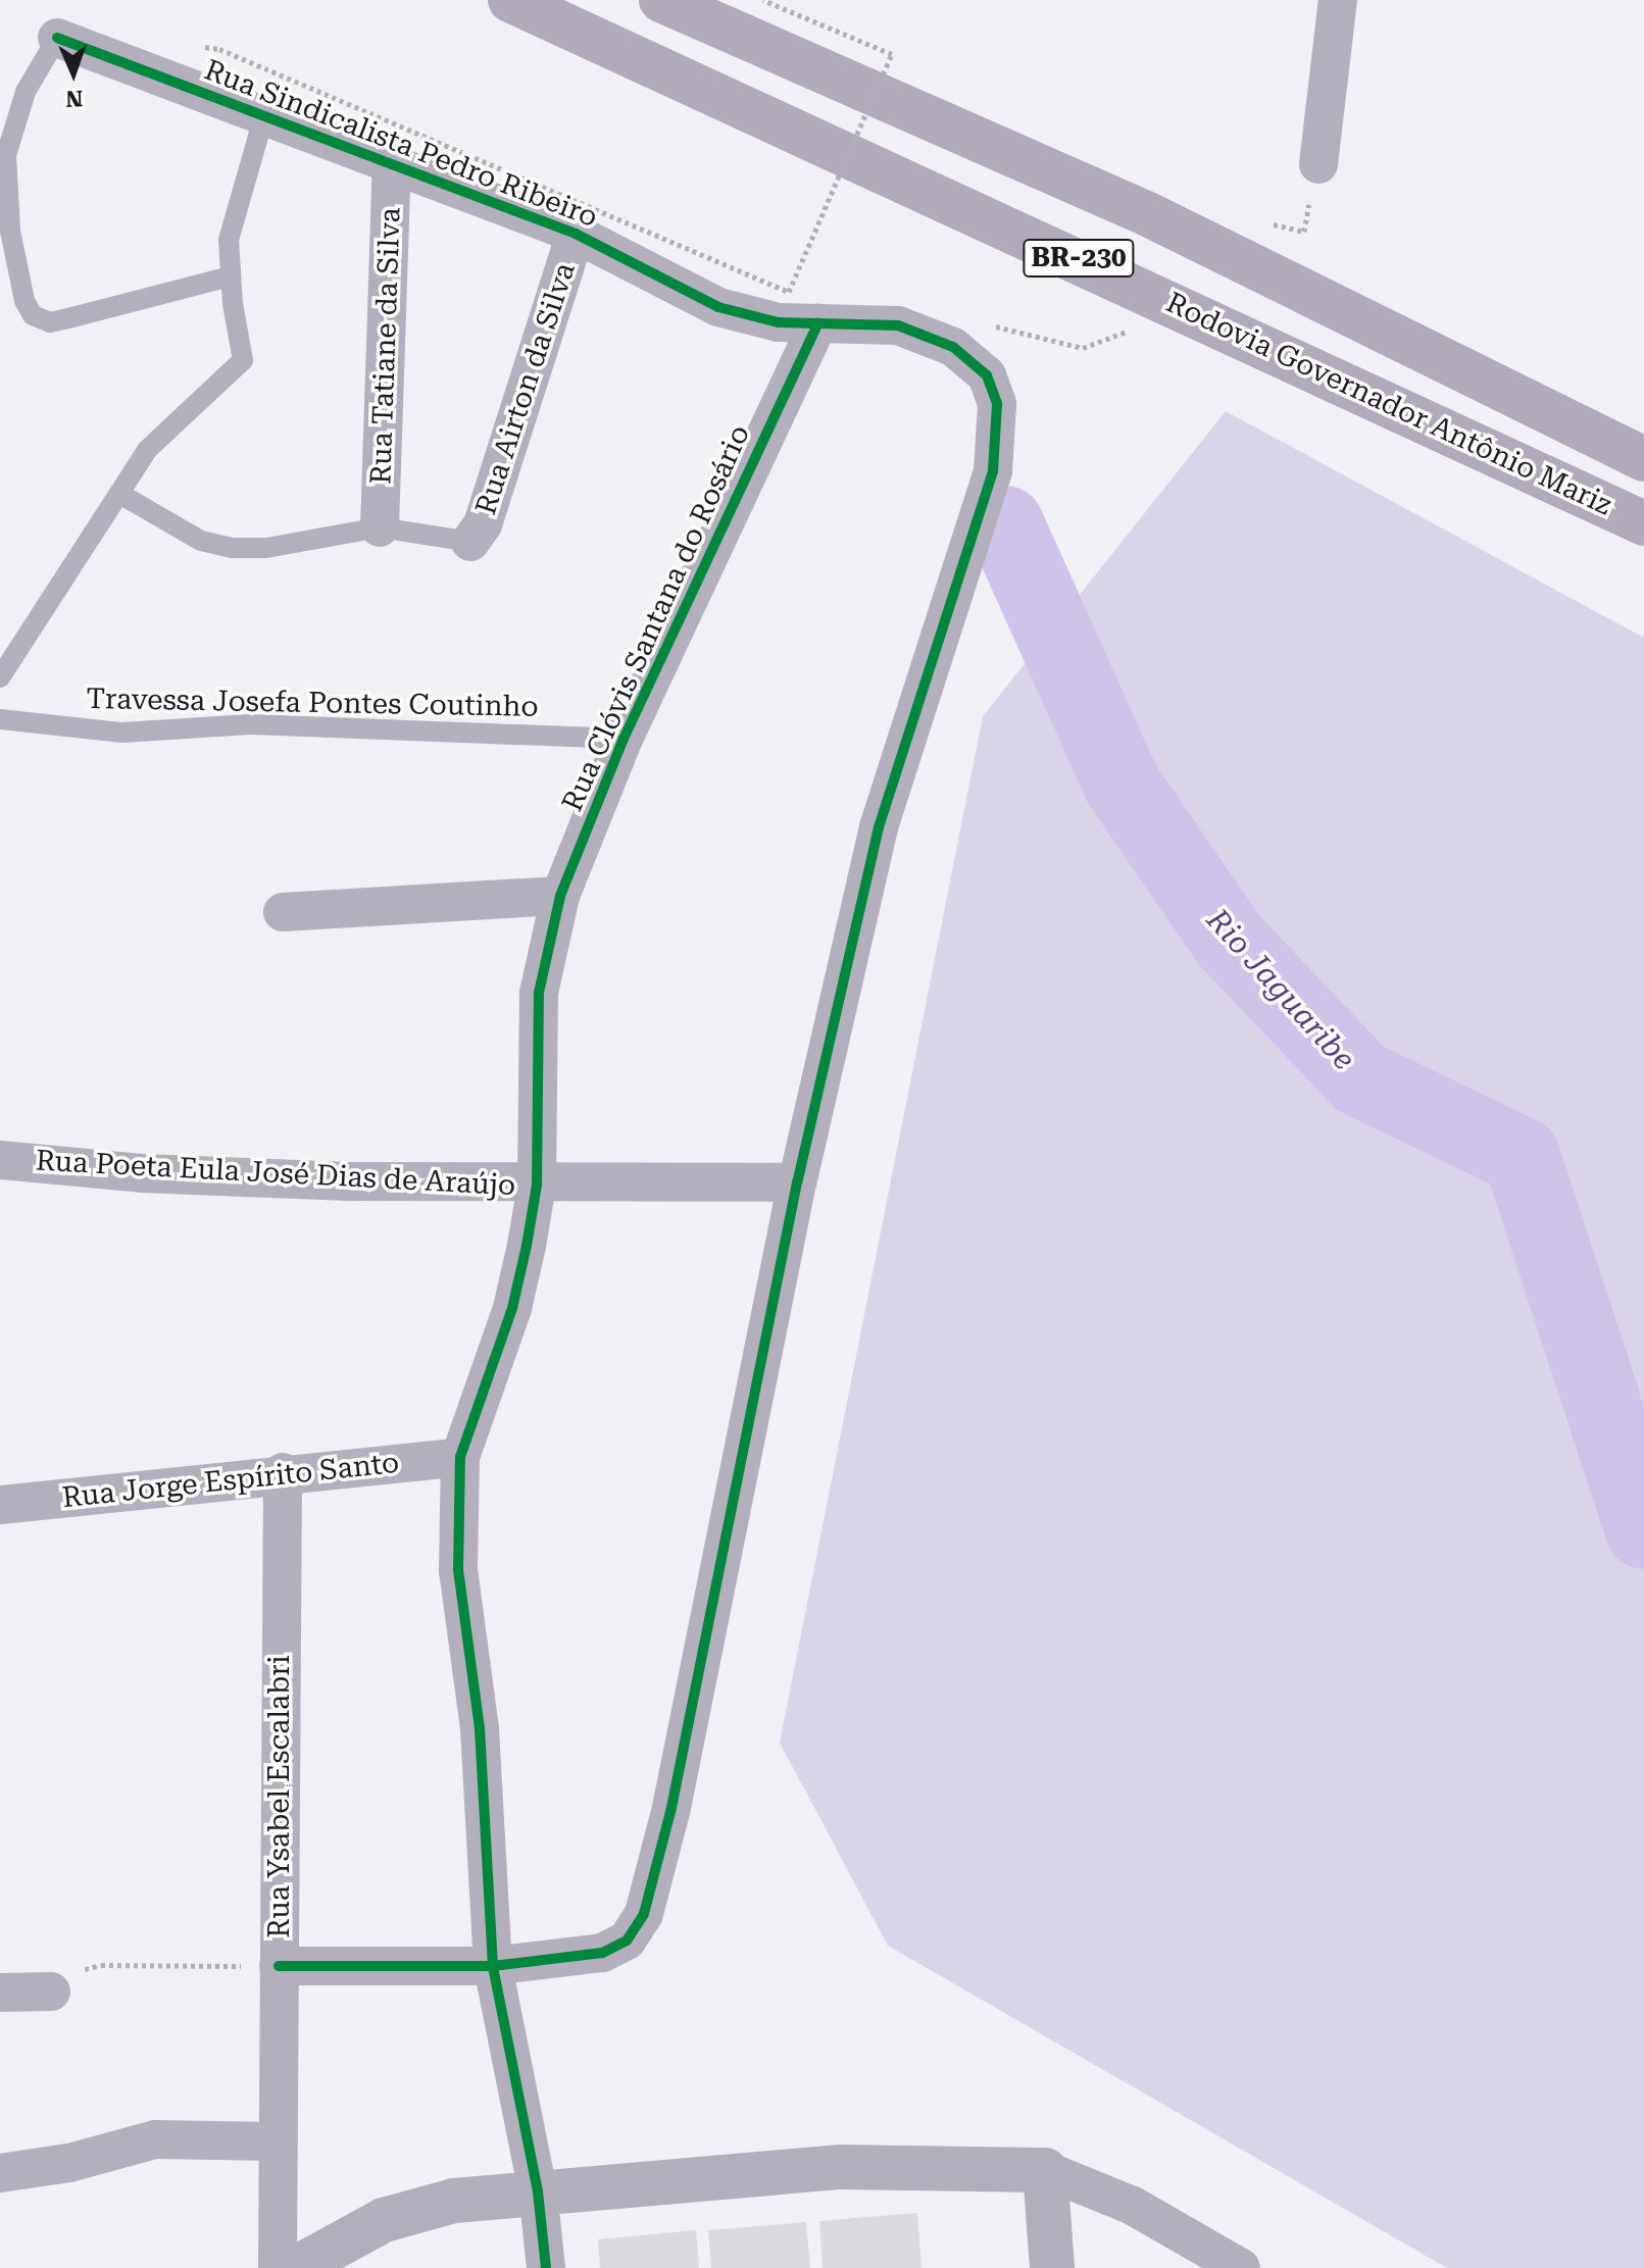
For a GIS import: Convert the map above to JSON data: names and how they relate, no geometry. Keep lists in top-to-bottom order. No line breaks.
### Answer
{"streets":{"highway":["BR-230","Rodovia Governador Antônio Mariz"],"street":["Rua Sindicalista Pedro Ribeiro","Rua Tatiane da Silva","Rua Airton da Silva","Rua Clóvis Santana do Rosário","Rua Poeta Eula José Dias de Araújo","Rua Jorge Espírito Santo","Rua Ysabel Escalabri"],"lane":["Travessa Josefa Pontes Coutinho"]},"crossings":[["Rua Sindicalista Pedro Ribeiro","Rua Tatiane da Silva"],["Rua Sindicalista Pedro Ribeiro","Rua Airton da Silva"],["Rua Sindicalista Pedro Ribeiro","Rua Clóvis Santana do Rosário"],["Rua Sindicalista Pedro Ribeiro","Rua Poeta Eula José Dias de Araújo"],["Rua Sindicalista Pedro Ribeiro","Rua Ysabel Escalabri"],["Rua Clóvis Santana do Rosário","Travessa Josefa Pontes Coutinho"],["Rua Clóvis Santana do Rosário","Rua Poeta Eula José Dias de Araújo"],["Rua Clóvis Santana do Rosário","Rua Jorge Espírito Santo"],["Rua Jorge Espírito Santo","Rua Ysabel Escalabri"]],"water":["Rio Jaguaribe"],"north":"bottom"}
